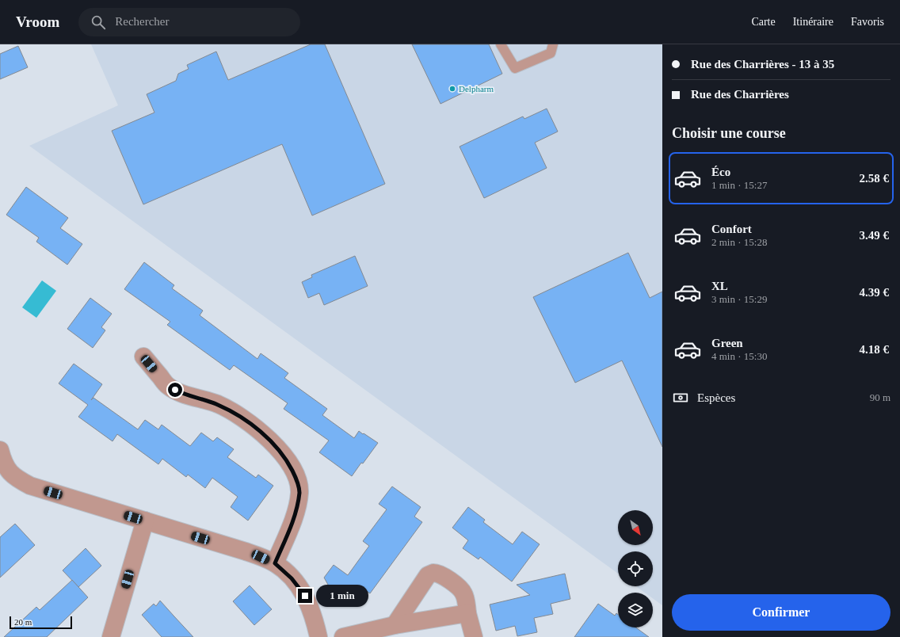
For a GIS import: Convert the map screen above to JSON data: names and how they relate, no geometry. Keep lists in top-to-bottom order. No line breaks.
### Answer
{"places":["Delpharm"],"scale_bar":"20 m","north":"bottom right","page":{"header":"Vroom","search":"Rechercher","nav":["Carte","Itinéraire","Favoris"],"banner":["Rue des Charrières - 13 à 35","Rue des Charrières"],"heading":"Choisir une course","list":[{"name":"Éco","note":"1 min · 15:27","value":"2.58 €"},{"name":"Confort","note":"2 min · 15:28","value":"3.49 €"},{"name":"XL","note":"3 min · 15:29","value":"4.39 €"},{"name":"Green","note":"4 min · 15:30","value":"4.18 €"}],"pay":["Espèces","90 m"],"bubble":"1 min","buttons":"Confirmer","scale":"20 m"}}
